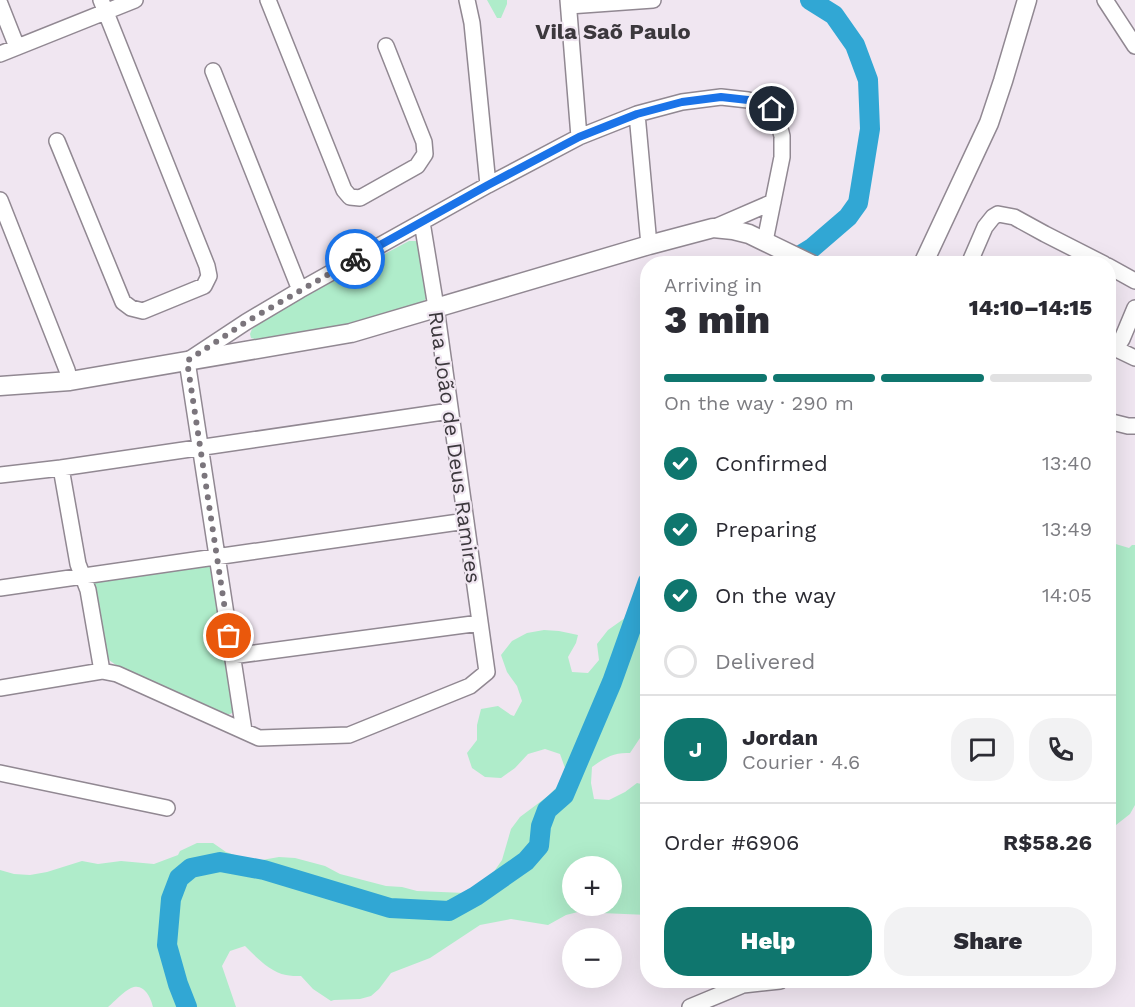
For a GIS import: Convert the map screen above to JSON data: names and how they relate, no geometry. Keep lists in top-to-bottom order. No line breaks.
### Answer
{"streets":{"street":["Rua João de Deus Ramires"]},"districts":["Vila Saõ Paulo"],"page":{"heading":["3 min","Arriving in","14:10–14:15"],"panel":["Jordan","Courier · 4.6","Order #6906","R$58.26"],"bar":"On the way · 290 m","list":[["Confirmed","13:40"],["Preparing","13:49"],["On the way","14:05"],"Delivered"],"round":"J","map_buttons":["+","−"],"buttons":["Help","Share"]}}
